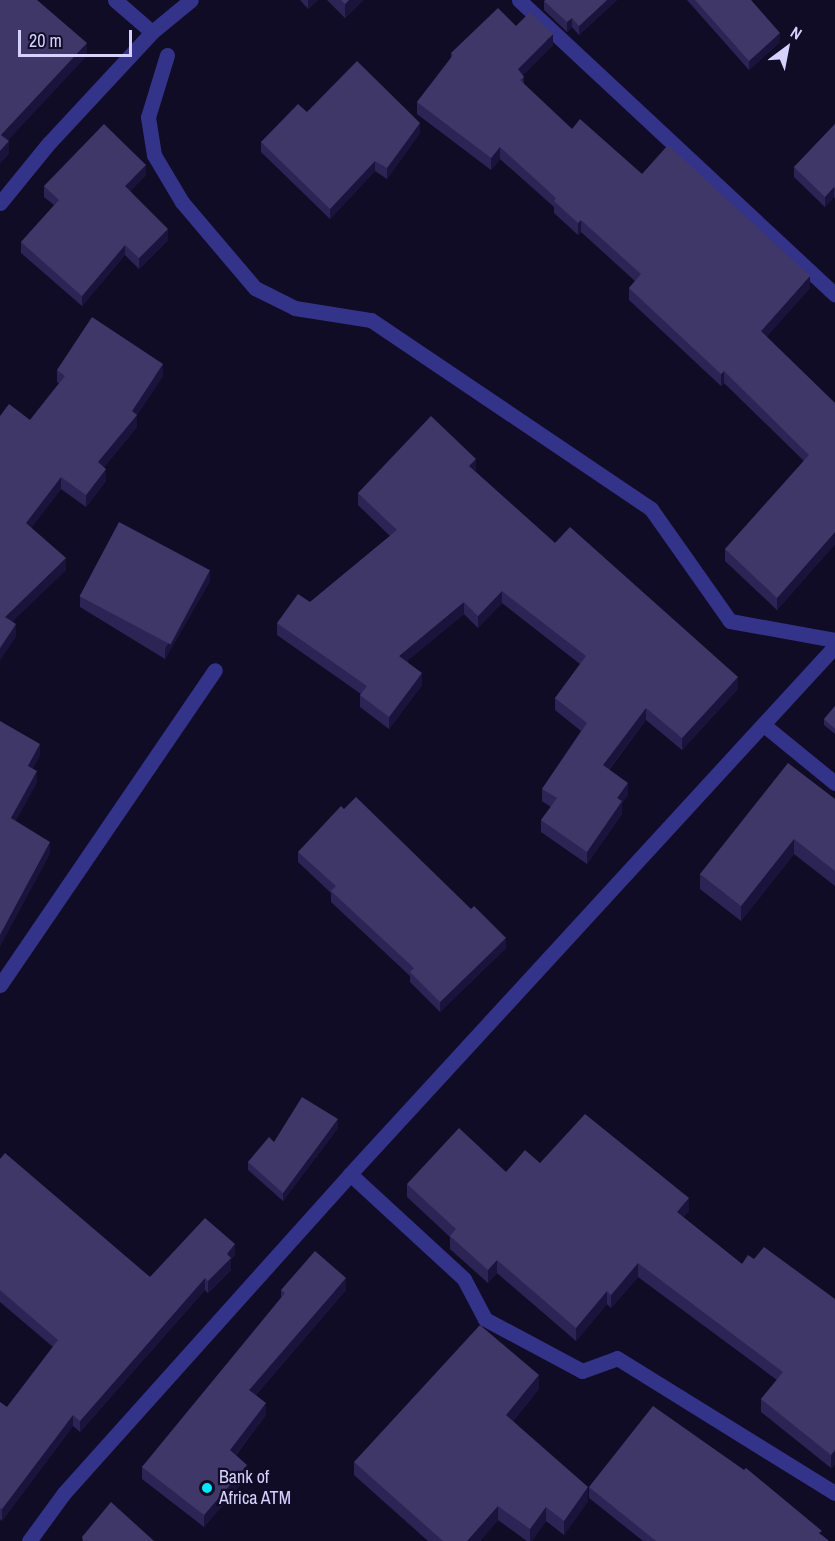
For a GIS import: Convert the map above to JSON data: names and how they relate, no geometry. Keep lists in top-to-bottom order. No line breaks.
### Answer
{"places":["Bank of Africa ATM"],"scale_bar":"20 m","north":"top right"}
